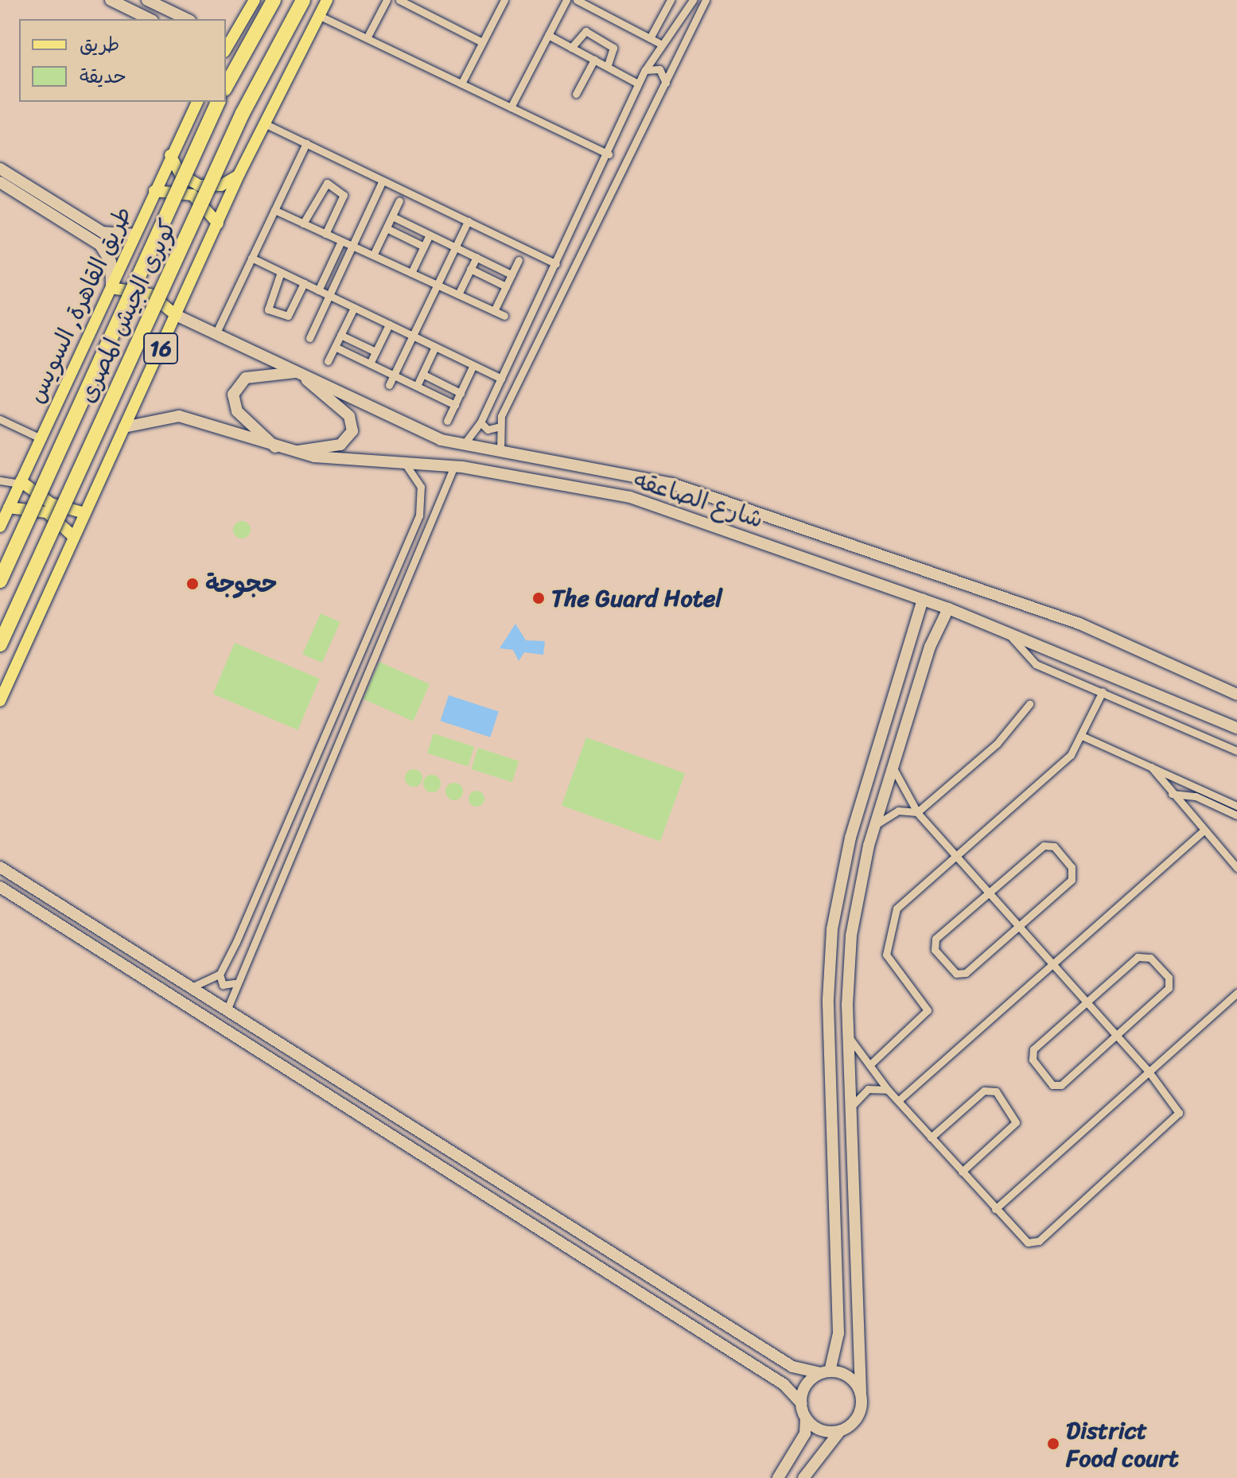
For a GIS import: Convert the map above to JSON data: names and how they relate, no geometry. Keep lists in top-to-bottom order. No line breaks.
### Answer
{"streets":{"highway":["كوبرى الجيش المصرى","16"],"main road":["طريق القاهرة, السويس"],"street":["شارع الصاعقه"]},"crossings":[["16","شارع الصاعقه"]],"places":["حجوجة","The Guard Hotel","District Food court"],"legend":["طريق","حديقة"]}
